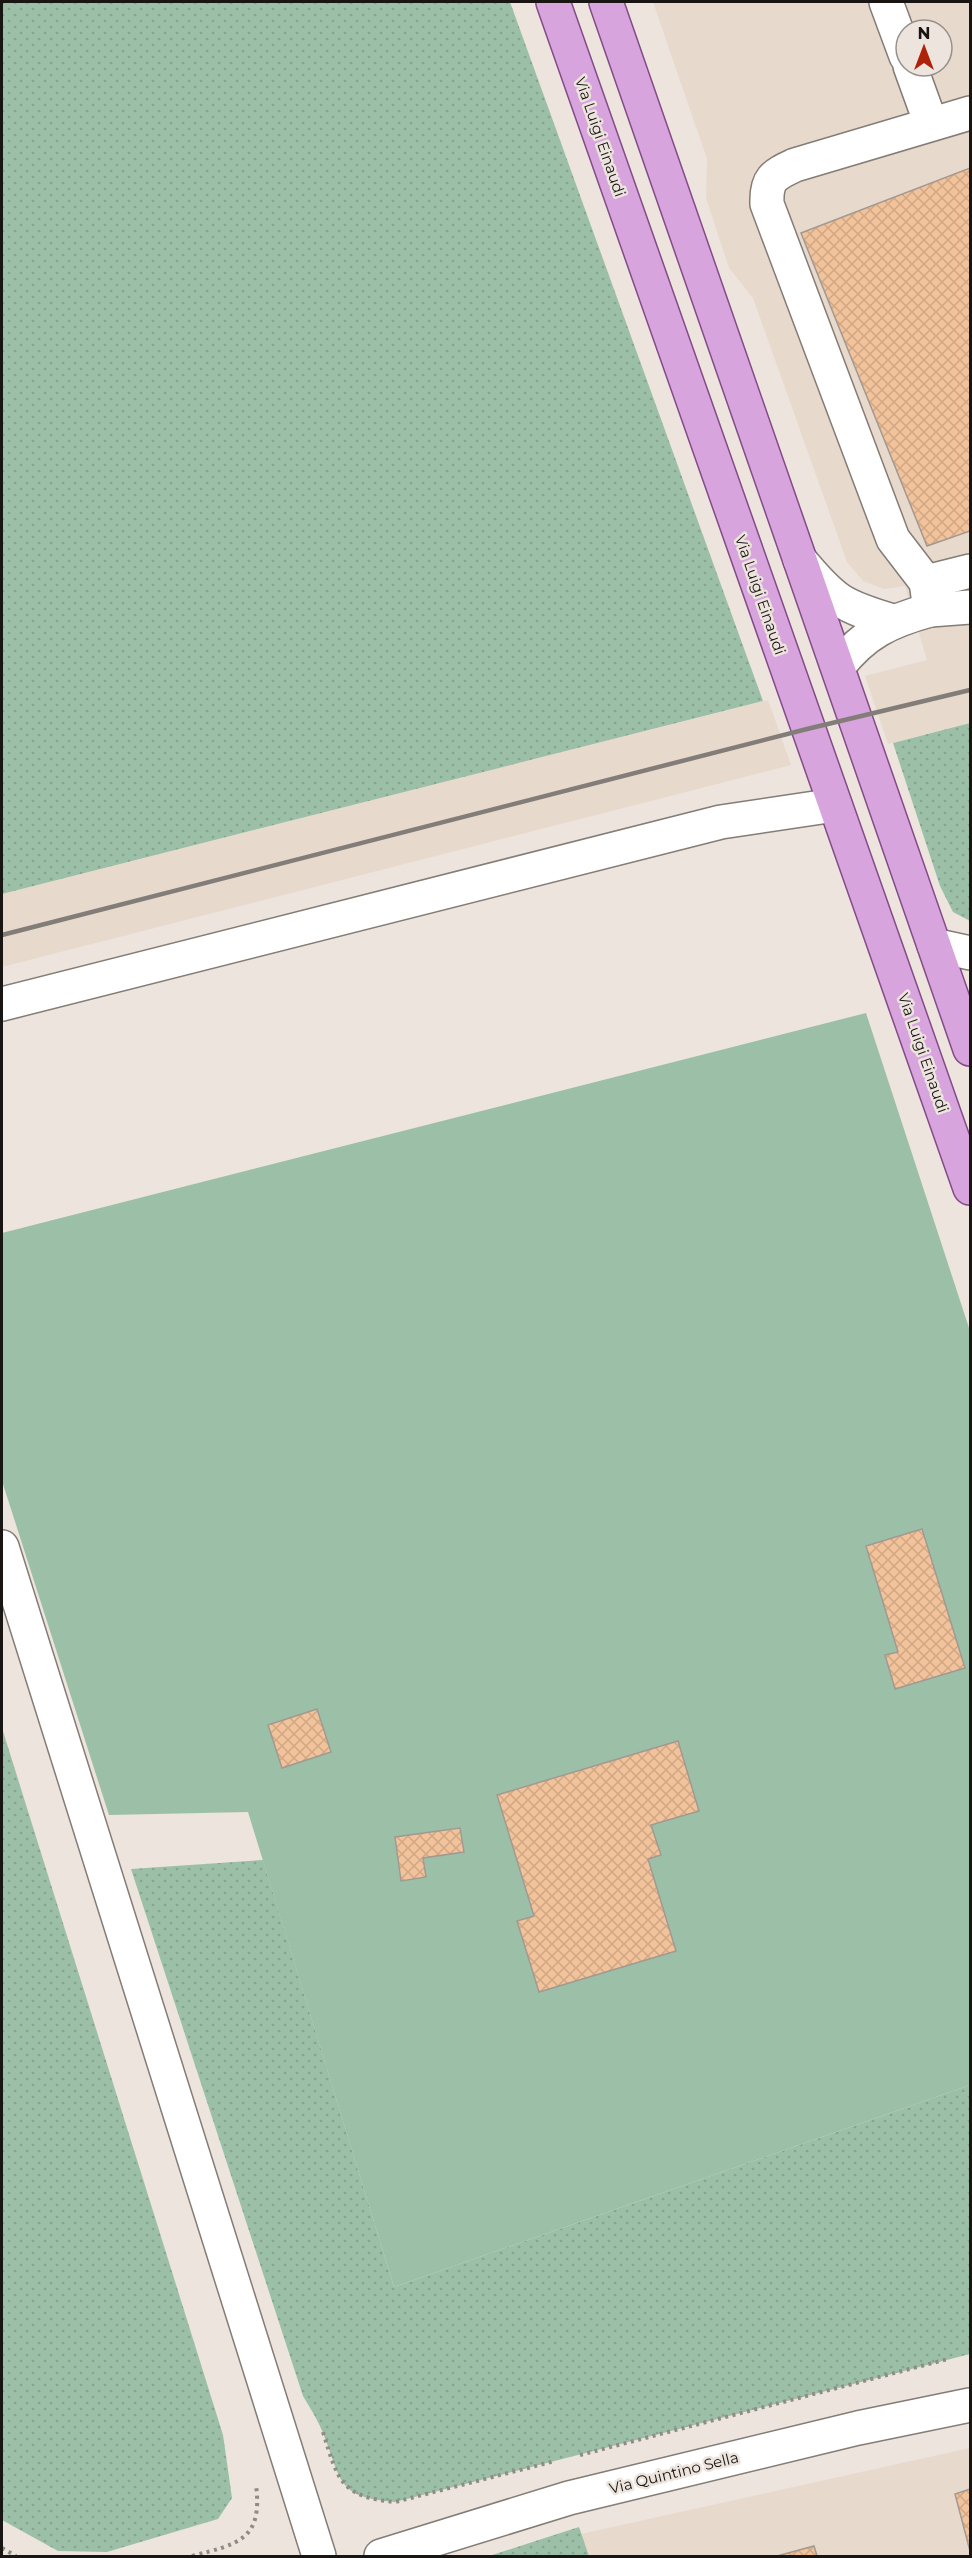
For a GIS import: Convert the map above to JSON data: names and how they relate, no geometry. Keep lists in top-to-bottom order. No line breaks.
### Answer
{"streets":{"main road":["Via Luigi Einaudi"],"street":["Via Quintino Sella"]},"north":"top"}
